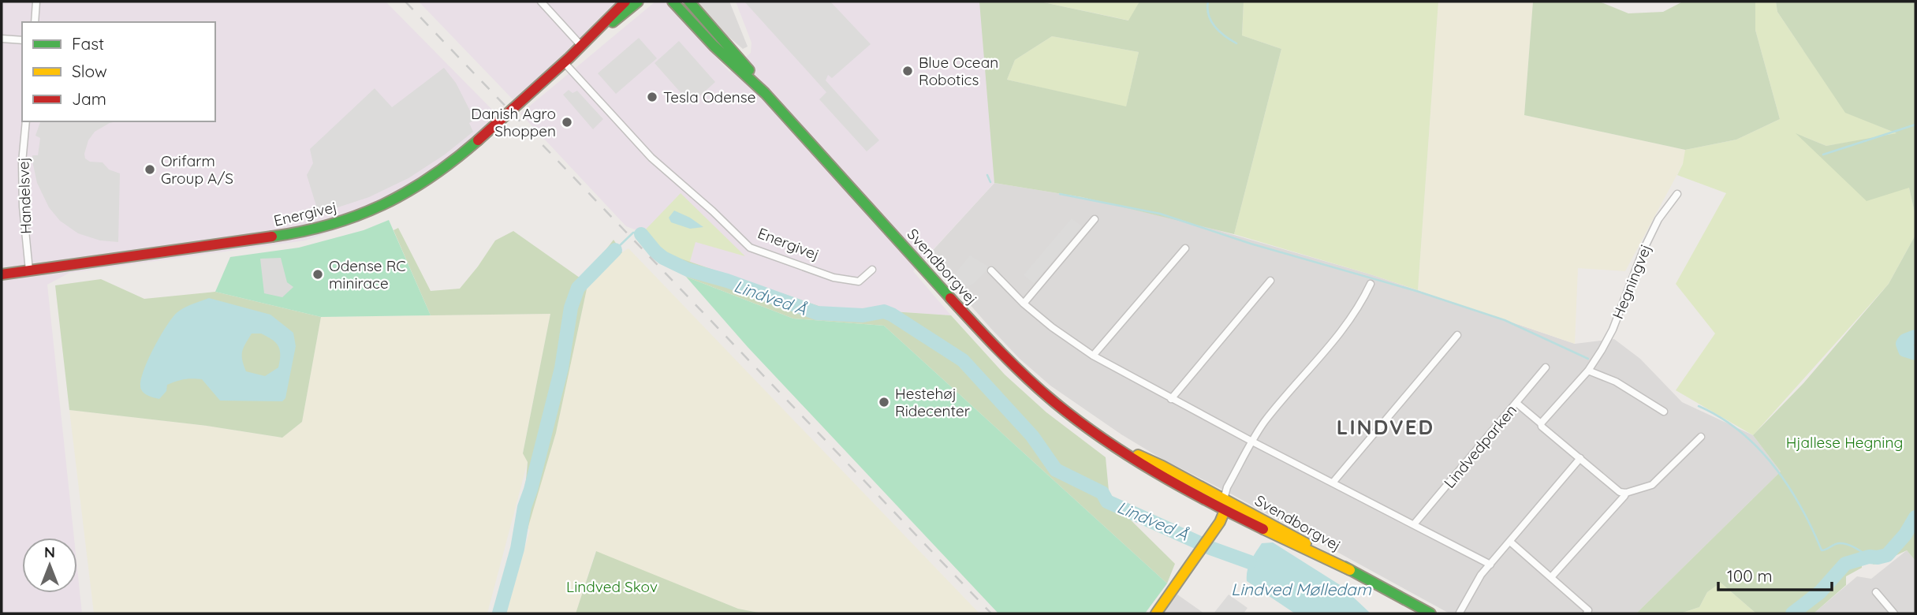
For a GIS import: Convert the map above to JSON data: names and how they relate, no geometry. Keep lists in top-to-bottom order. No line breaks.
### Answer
{"streets":{"main road":["Energivej","Svendborgvej"],"street":["Handelsvej","Hegningvej","Lindvedparken"]},"crossings":[["Handelsvej","Energivej"]],"districts":["LINDVED"],"water":["Lindved Å","Lindved Mølledam"],"parks":["Hjallese Hegning","Lindved Skov"],"places":["Blue Ocean Robotics","Tesla Odense","Danish Agro Shoppen","Orifarm Group A/S","Odense RC minirace","Hestehøj Ridecenter"],"legend":["Fast","Slow","Jam"],"scale_bar":"100 m","north":"top"}
